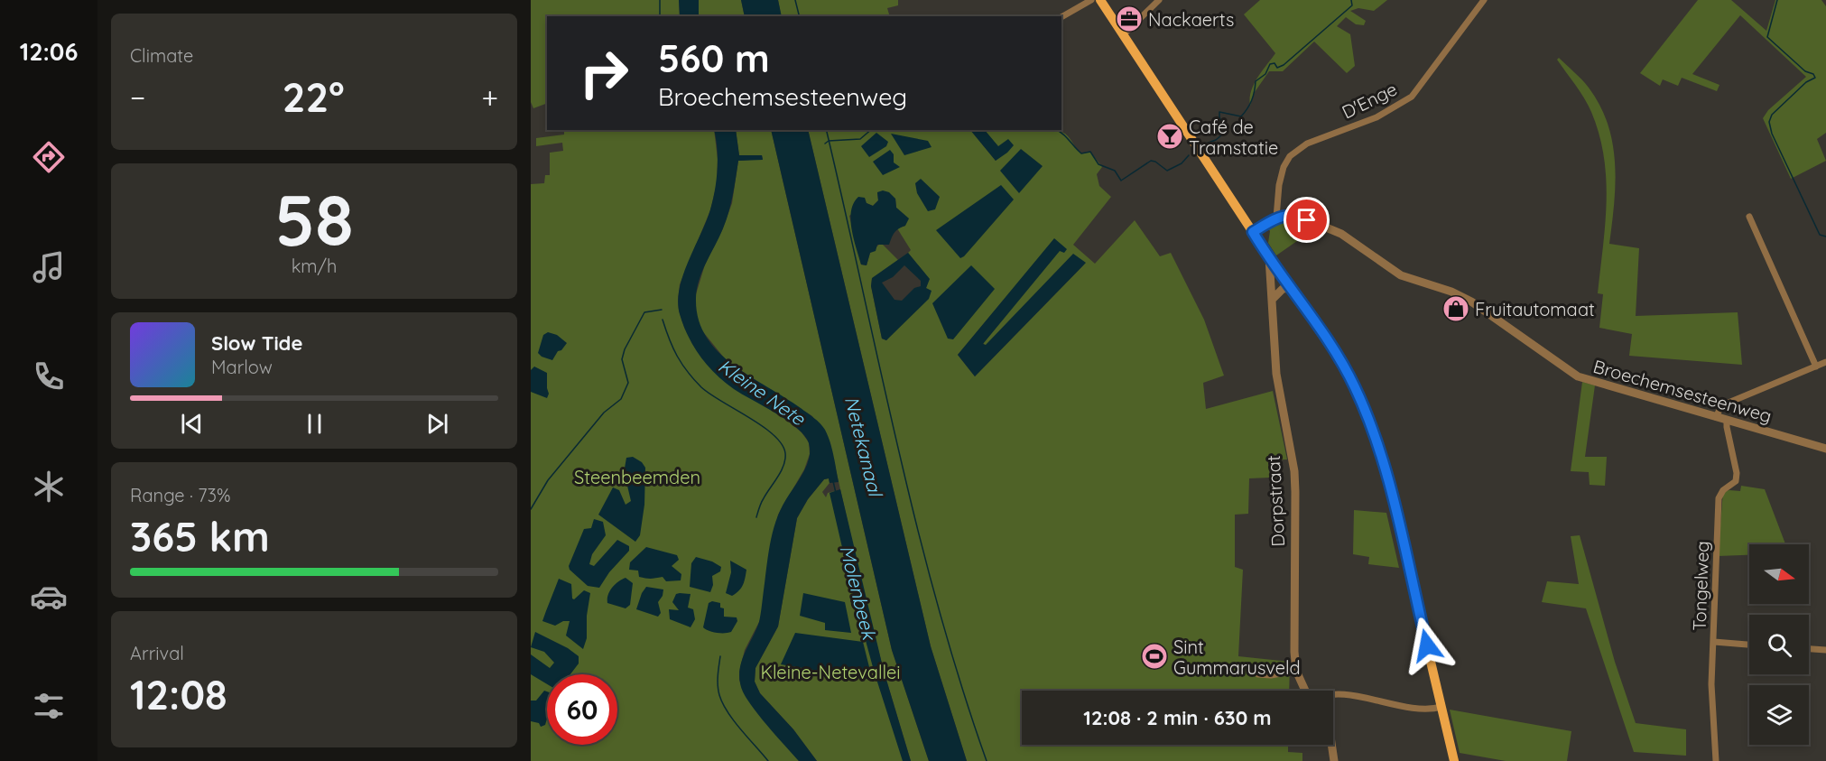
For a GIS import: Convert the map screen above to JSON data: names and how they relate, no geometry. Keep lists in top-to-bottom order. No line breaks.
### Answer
{"streets":{"street":["D'Enge","Broechemsesteenweg","Dorpstraat","Tongelweg"]},"crossings":[["D'Enge","Broechemsesteenweg"],["Broechemsesteenweg","Tongelweg"]],"water":["Kleine Nete","Netekanaal","Molenbeek"],"parks":["Steenbeemden","Kleine-Netevallei"],"places":{"office":["Nackaerts"],"bar":["Café de Tramstatie"],"shop":["Fruitautomaat"],"sports":["Sint Gummarusveld"]},"north":"right","page":{"tabs":"12:06","tile":["Climate",["58","km/h"],["Range · 73%","365 km"],["Arrival","12:08"]],"turn":["560 m","Broechemsesteenweg"],"heat":["−","22°","+"],"song":["Slow Tide","Marlow"],"limit":"60","trip":"12:08 · 2 min · 630 m"}}
